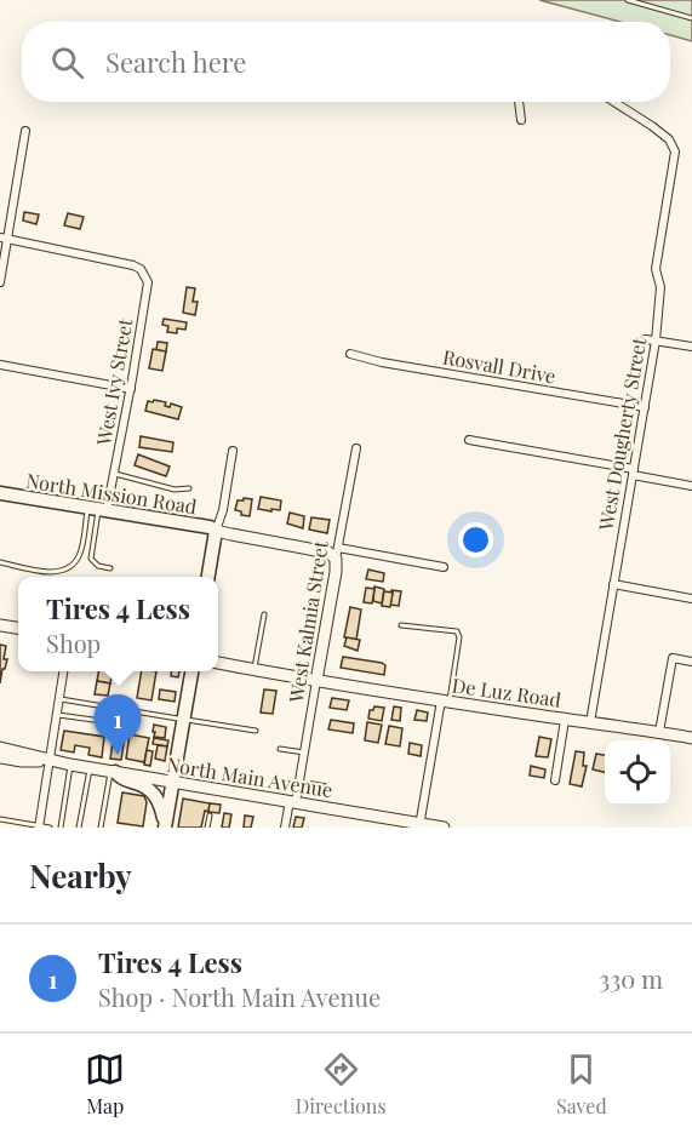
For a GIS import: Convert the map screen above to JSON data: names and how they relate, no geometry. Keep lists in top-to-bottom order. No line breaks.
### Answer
{"streets":{"main road":["North Mission Road","West Kalmia Street","De Luz Road","North Main Avenue"],"street":["Rosvall Drive","West Ivy Street","West Dougherty Street"]},"crossings":[["Rosvall Drive","West Dougherty Street"],["West Ivy Street","North Mission Road"],["West Dougherty Street","De Luz Road"],["West Kalmia Street","De Luz Road"],["West Kalmia Street","North Main Avenue"]],"page":{"search":"Search here","popup":["Tires 4 Less","Shop"],"pins":"1","heading":"Nearby","list":[{"mark":"1","name":"Tires 4 Less","note":"Shop · North Main Avenue","value":"330 m"}],"nav":["Map","Directions","Saved"]}}
